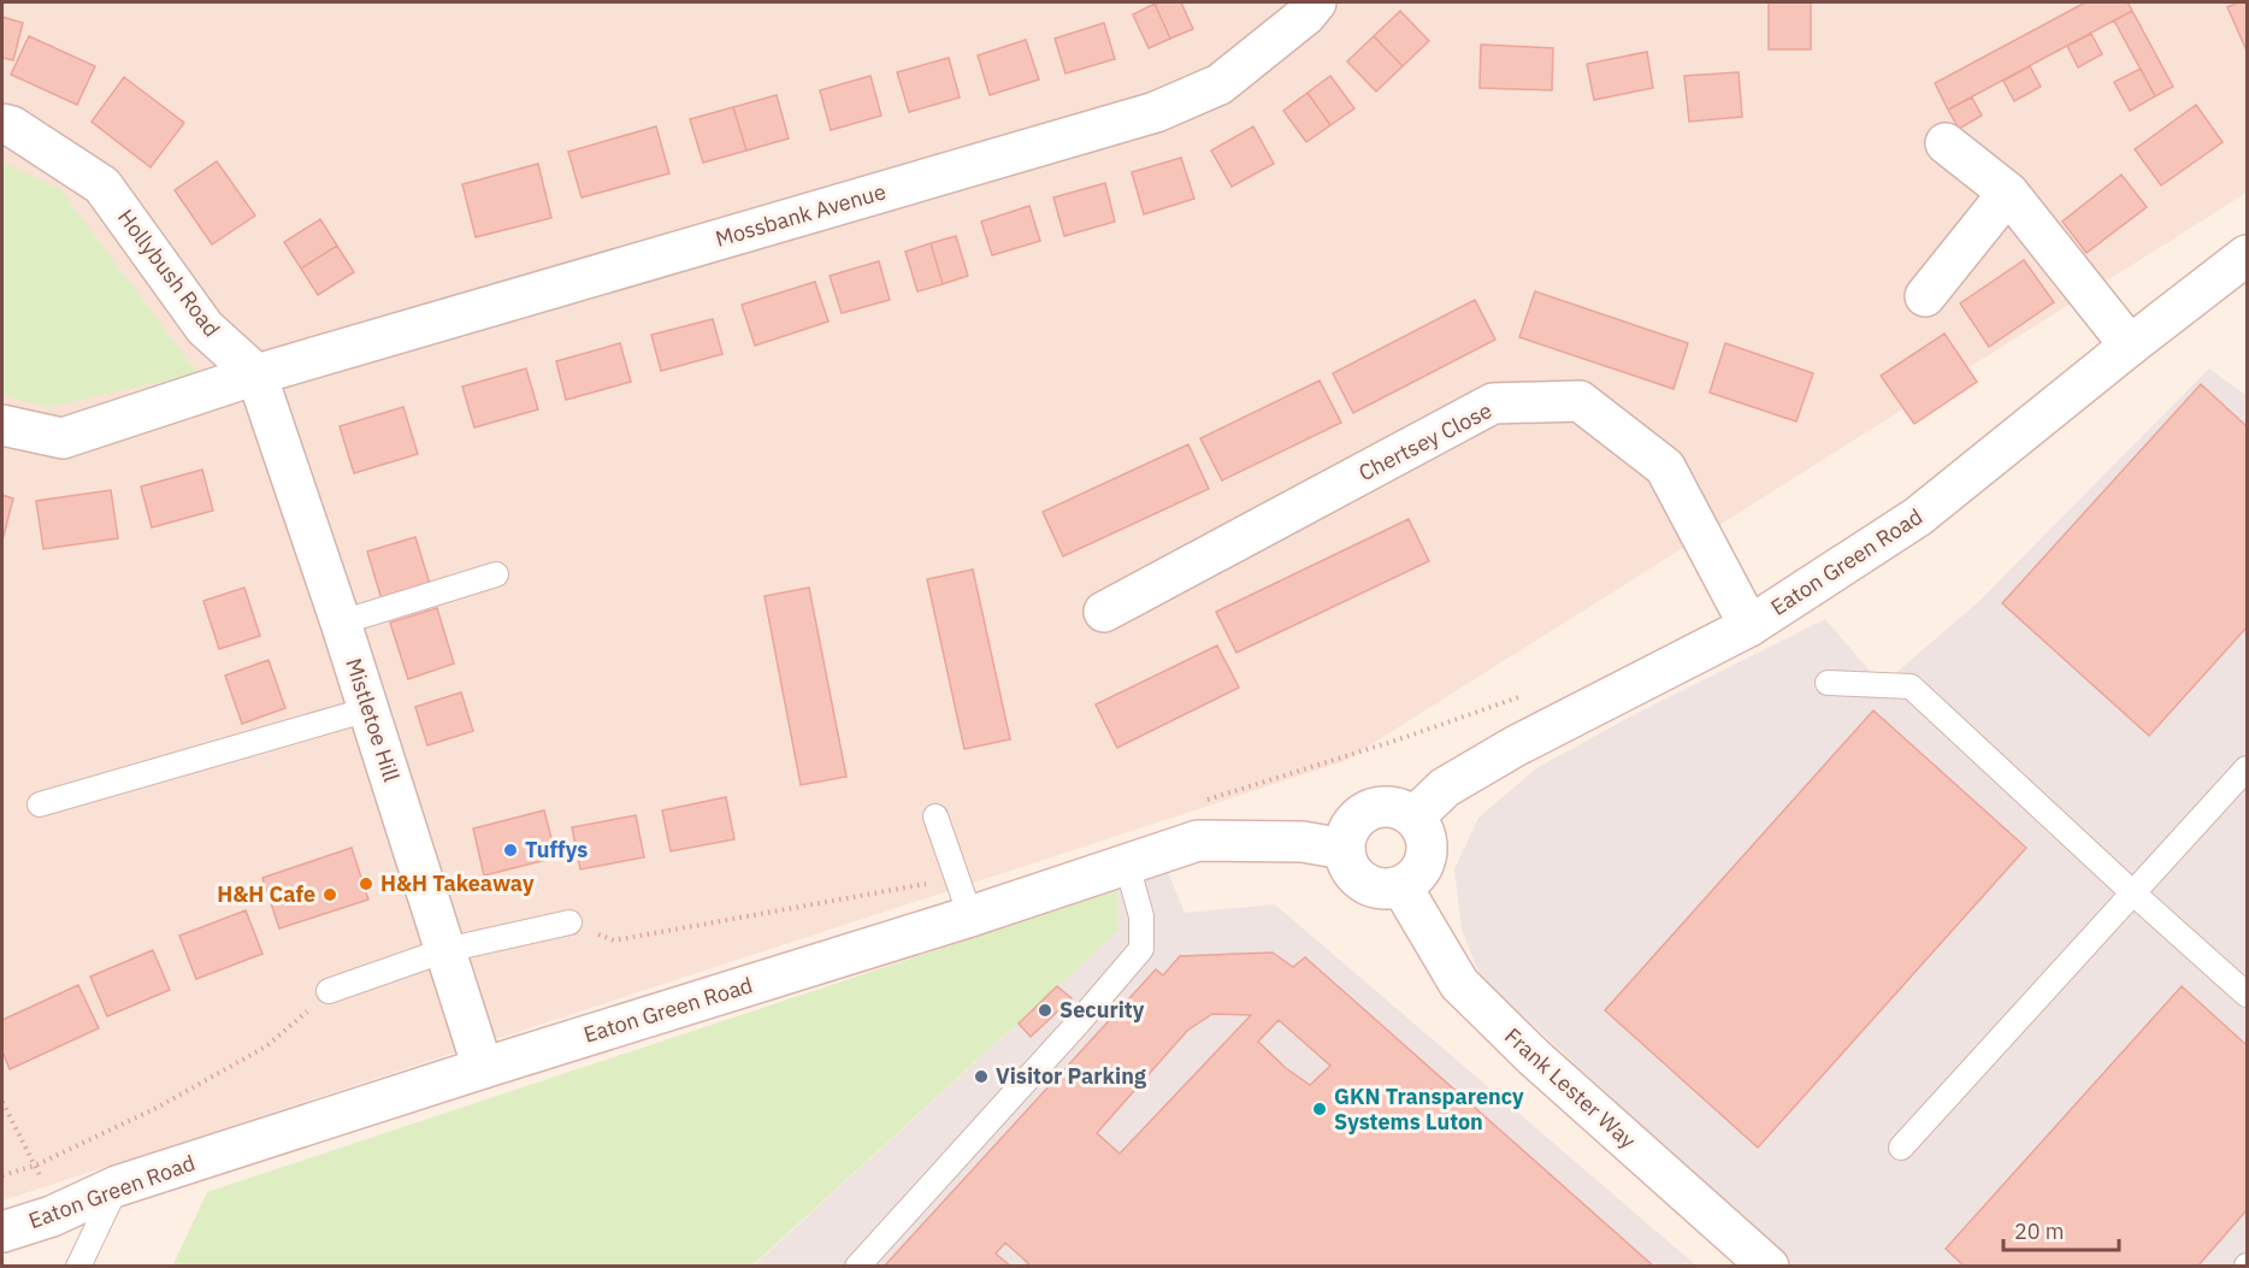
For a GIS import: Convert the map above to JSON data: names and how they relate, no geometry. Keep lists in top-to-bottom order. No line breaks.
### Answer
{"streets":{"street":["Mossbank Avenue","Hollybush Road","Chertsey Close","Eaton Green Road","Mistletoe Hill","Frank Lester Way"]},"crossings":[["Mossbank Avenue","Hollybush Road"],["Mossbank Avenue","Mistletoe Hill"],["Hollybush Road","Mistletoe Hill"],["Chertsey Close","Eaton Green Road"],["Eaton Green Road","Mistletoe Hill"],["Eaton Green Road","Frank Lester Way"]],"places":["Tuffys","H&H Takeaway","H&H Cafe","Security","Visitor Parking","GKN Transparency Systems Luton"],"scale_bar":"20 m"}
